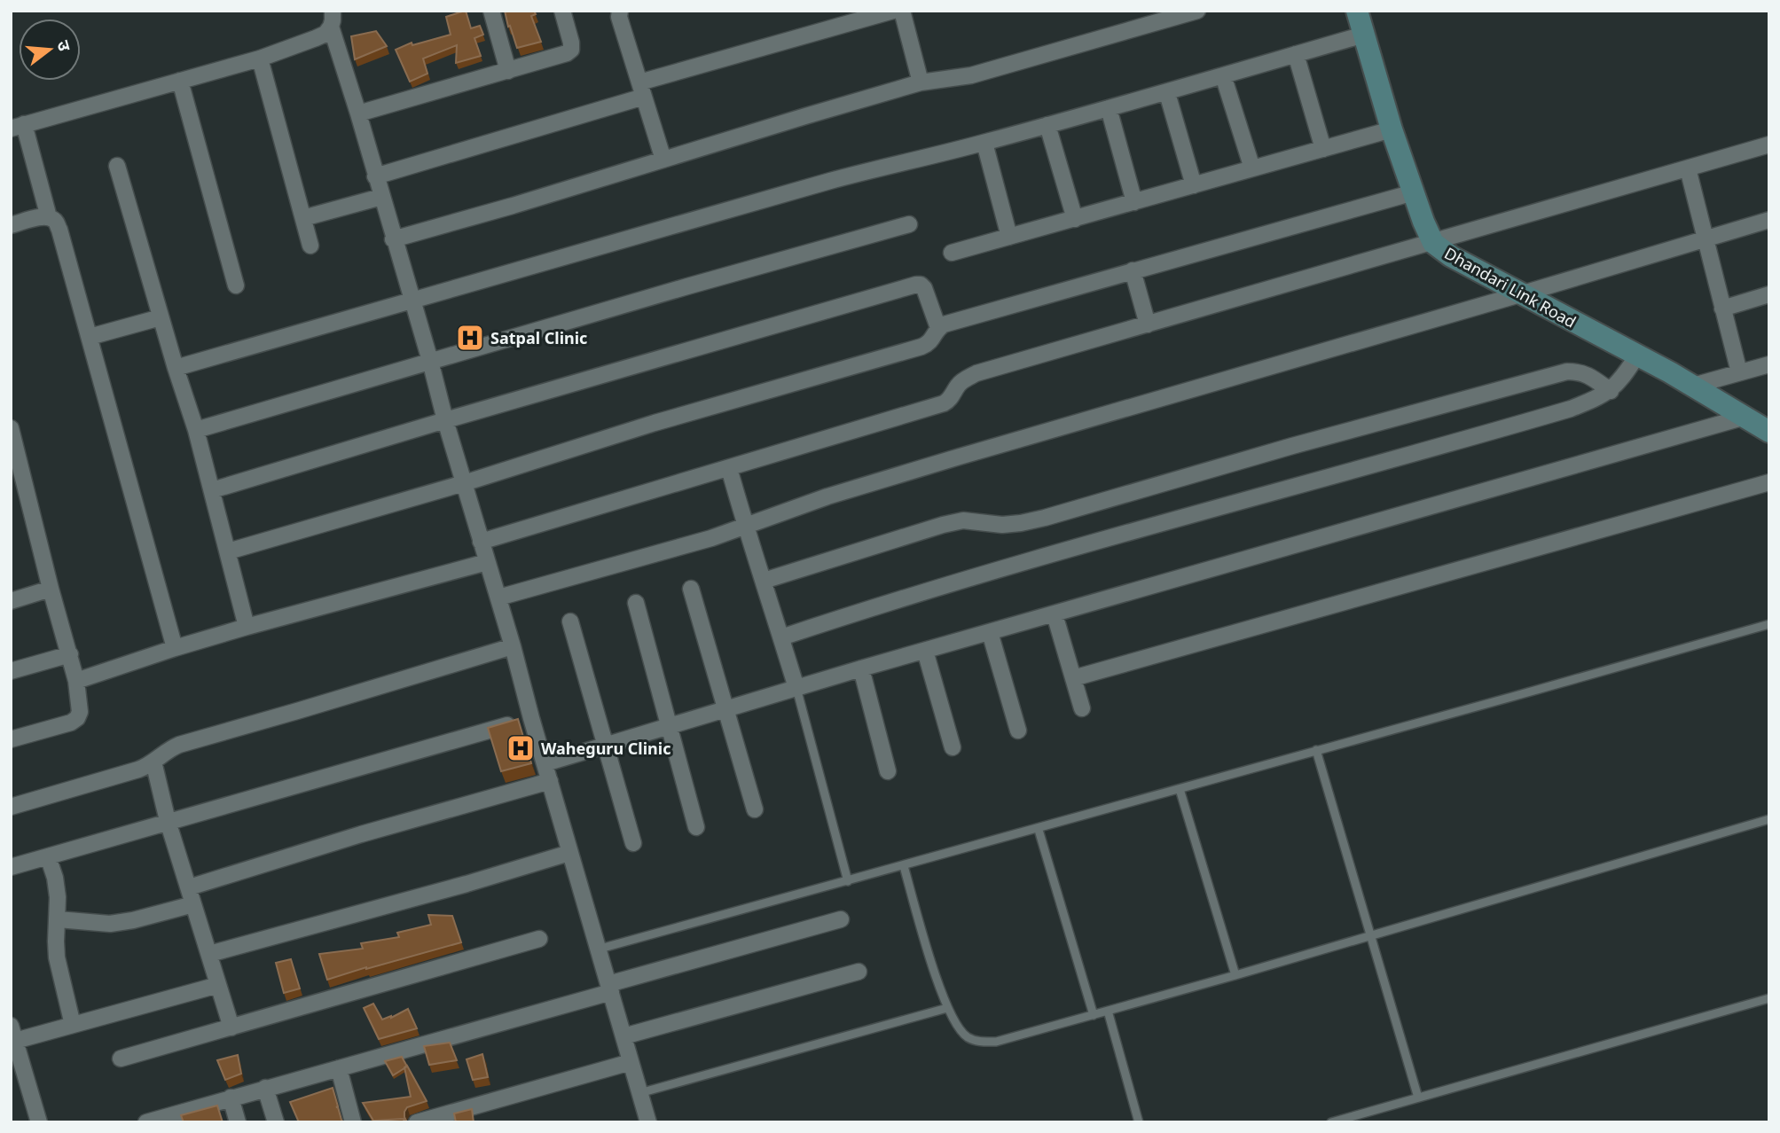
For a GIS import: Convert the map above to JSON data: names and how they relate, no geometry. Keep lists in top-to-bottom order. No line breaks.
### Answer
{"streets":{"street":["Dhandari Link Road"]},"places":{"hospital":["Satpal Clinic","Waheguru Clinic"]},"north":"right"}
